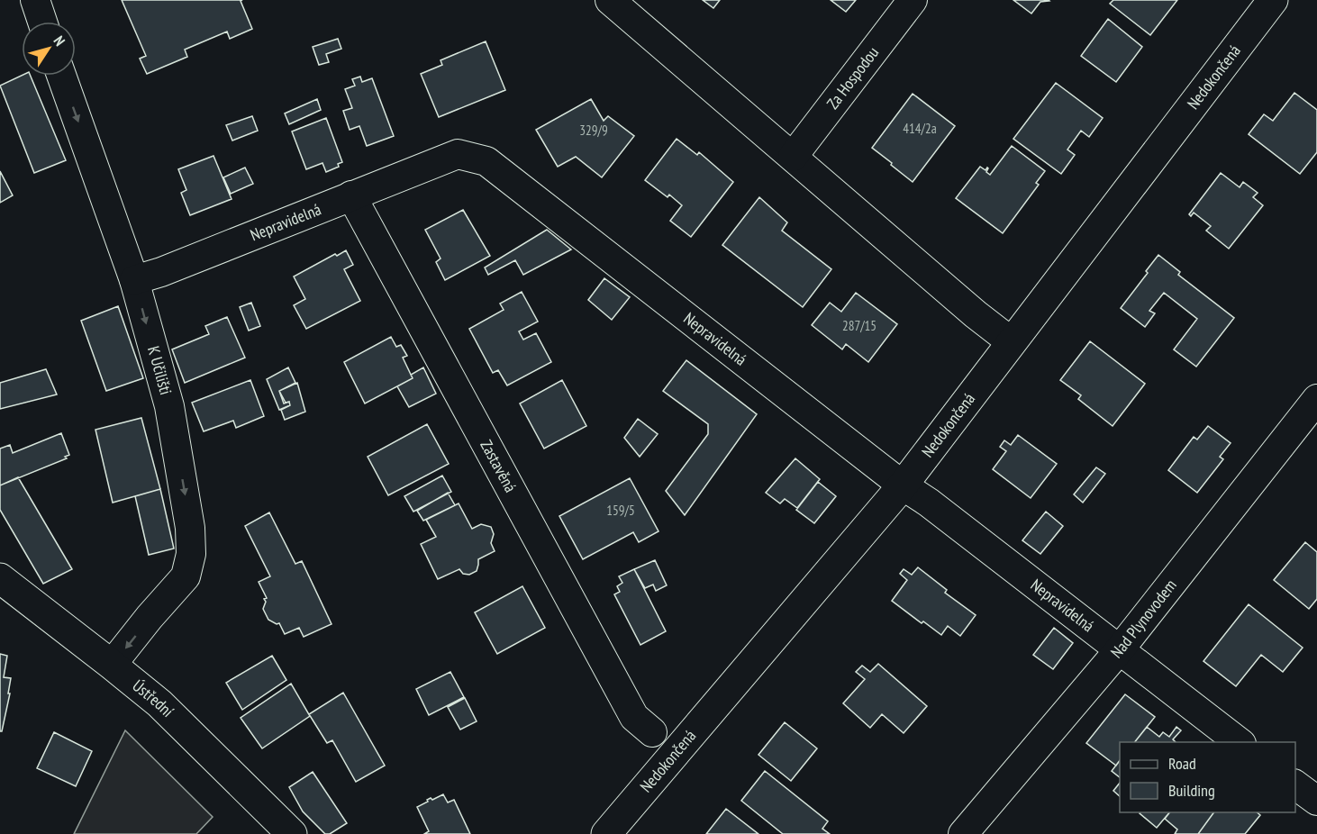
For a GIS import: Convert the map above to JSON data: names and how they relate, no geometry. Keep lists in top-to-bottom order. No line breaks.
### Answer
{"streets":{"street":["Nedokončená","Za Hospodou","Nepravidelná","K Učilišti","Zastavěná","Nad Plynovodem","Ústřední"]},"crossings":[["Nedokončená","Nepravidelná"],["Nepravidelná","K Učilišti"],["Nepravidelná","Zastavěná"],["Nepravidelná","Nad Plynovodem"],["K Učilišti","Ústřední"]],"one_way":["K Učilišti"],"house_numbers":["414/2a","329/9","287/15","159/5"],"legend":["Road","Building"],"north":"top right"}
